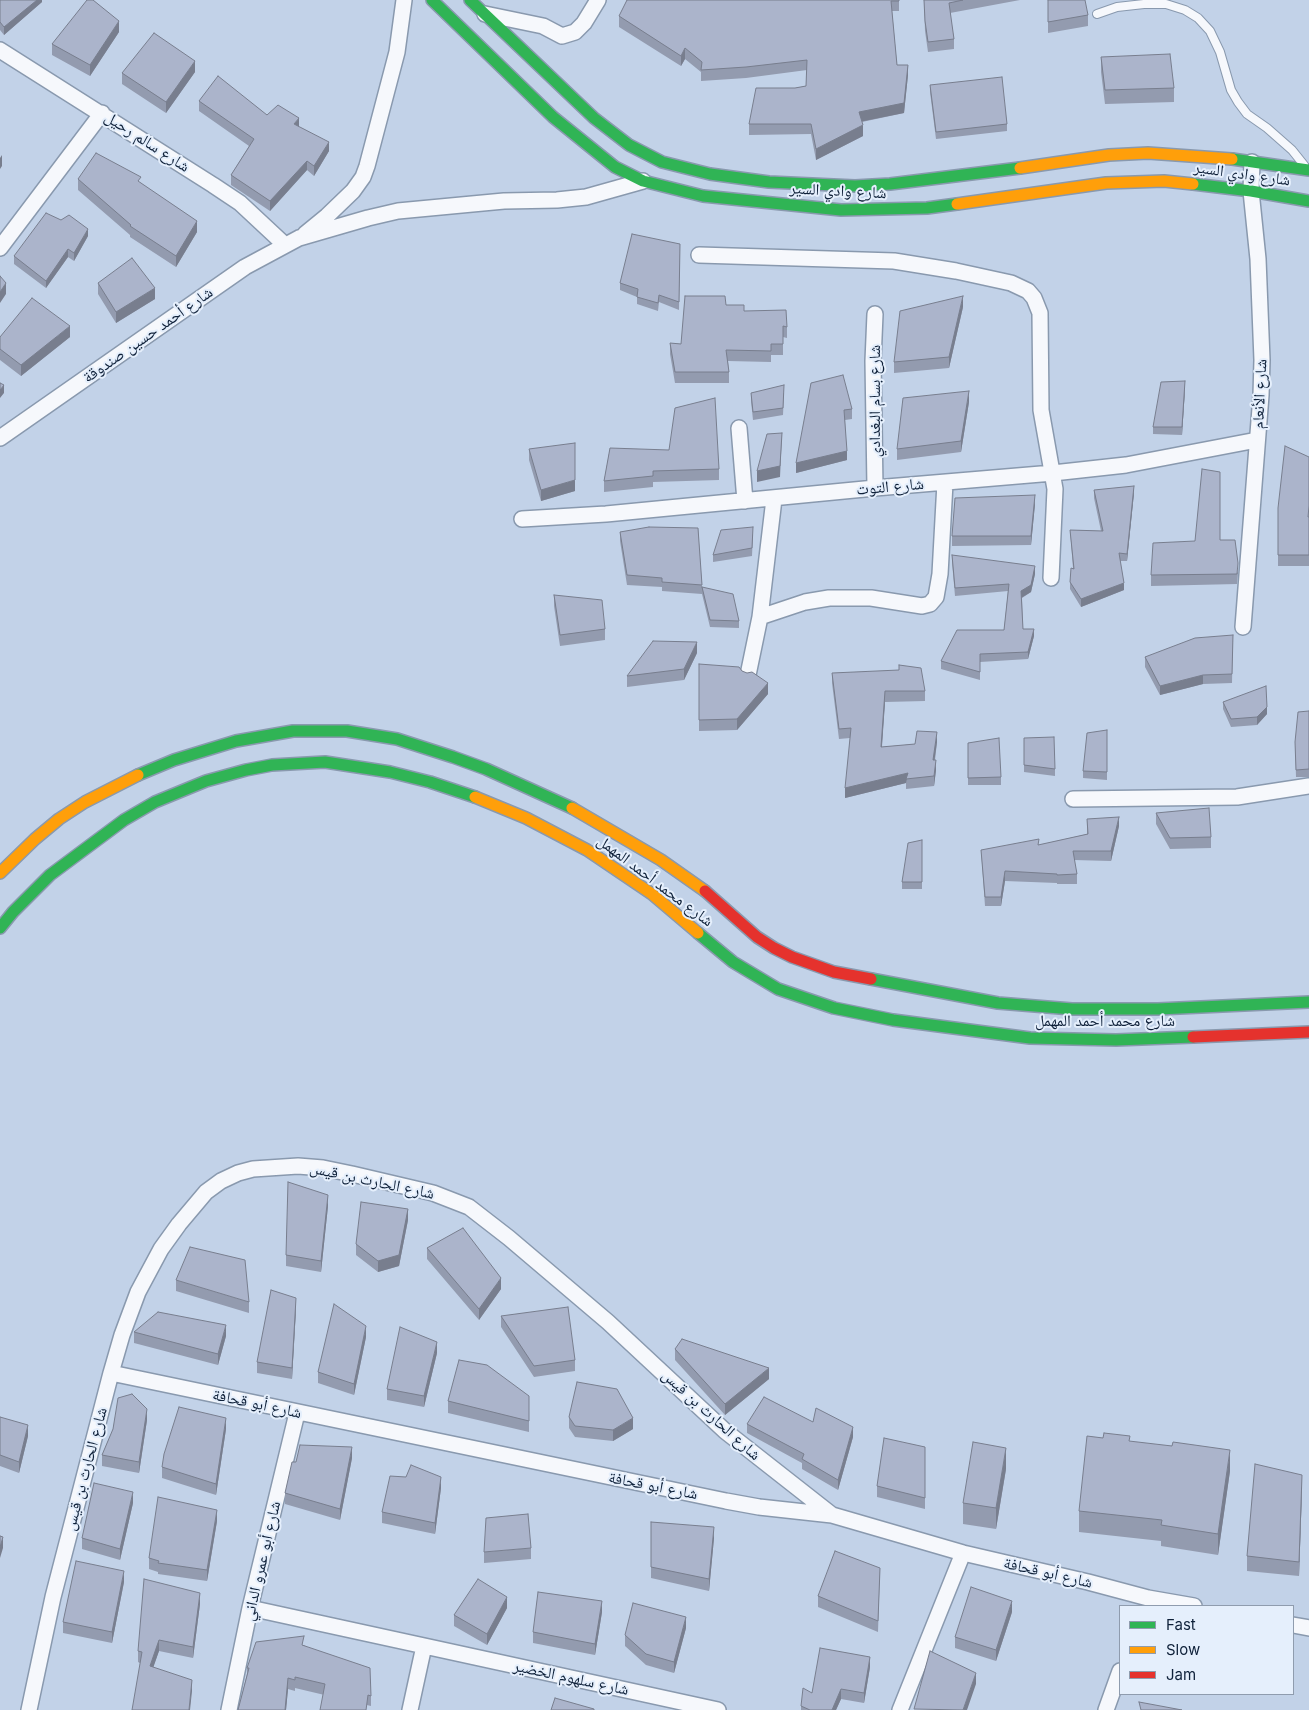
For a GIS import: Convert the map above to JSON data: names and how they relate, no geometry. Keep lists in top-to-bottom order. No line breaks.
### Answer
{"streets":{"main road":["شارع وادي السير","شارع محمد أحمد المهمل"],"street":["شارع سالم رحيل","شارع أحمد حسين صندوقة","شارع الأنعام","شارع بسام البغدادي","شارع التوت","شارع الحارث بن قيس","شارع أبو قحافة","شارع أبو عمرو الداني","شارع سلهوم الخضير"]},"crossings":[["شارع سالم رحيل","شارع أحمد حسين صندوقة"],["شارع وادي السير","شارع أحمد حسين صندوقة"],["شارع وادي السير","شارع الأنعام"],["شارع الأنعام","شارع التوت"],["شارع بسام البغدادي","شارع التوت"],["شارع الحارث بن قيس","شارع أبو قحافة"],["شارع أبو قحافة","شارع أبو عمرو الداني"],["شارع أبو عمرو الداني","شارع سلهوم الخضير"]],"legend":["Fast","Slow","Jam"]}
